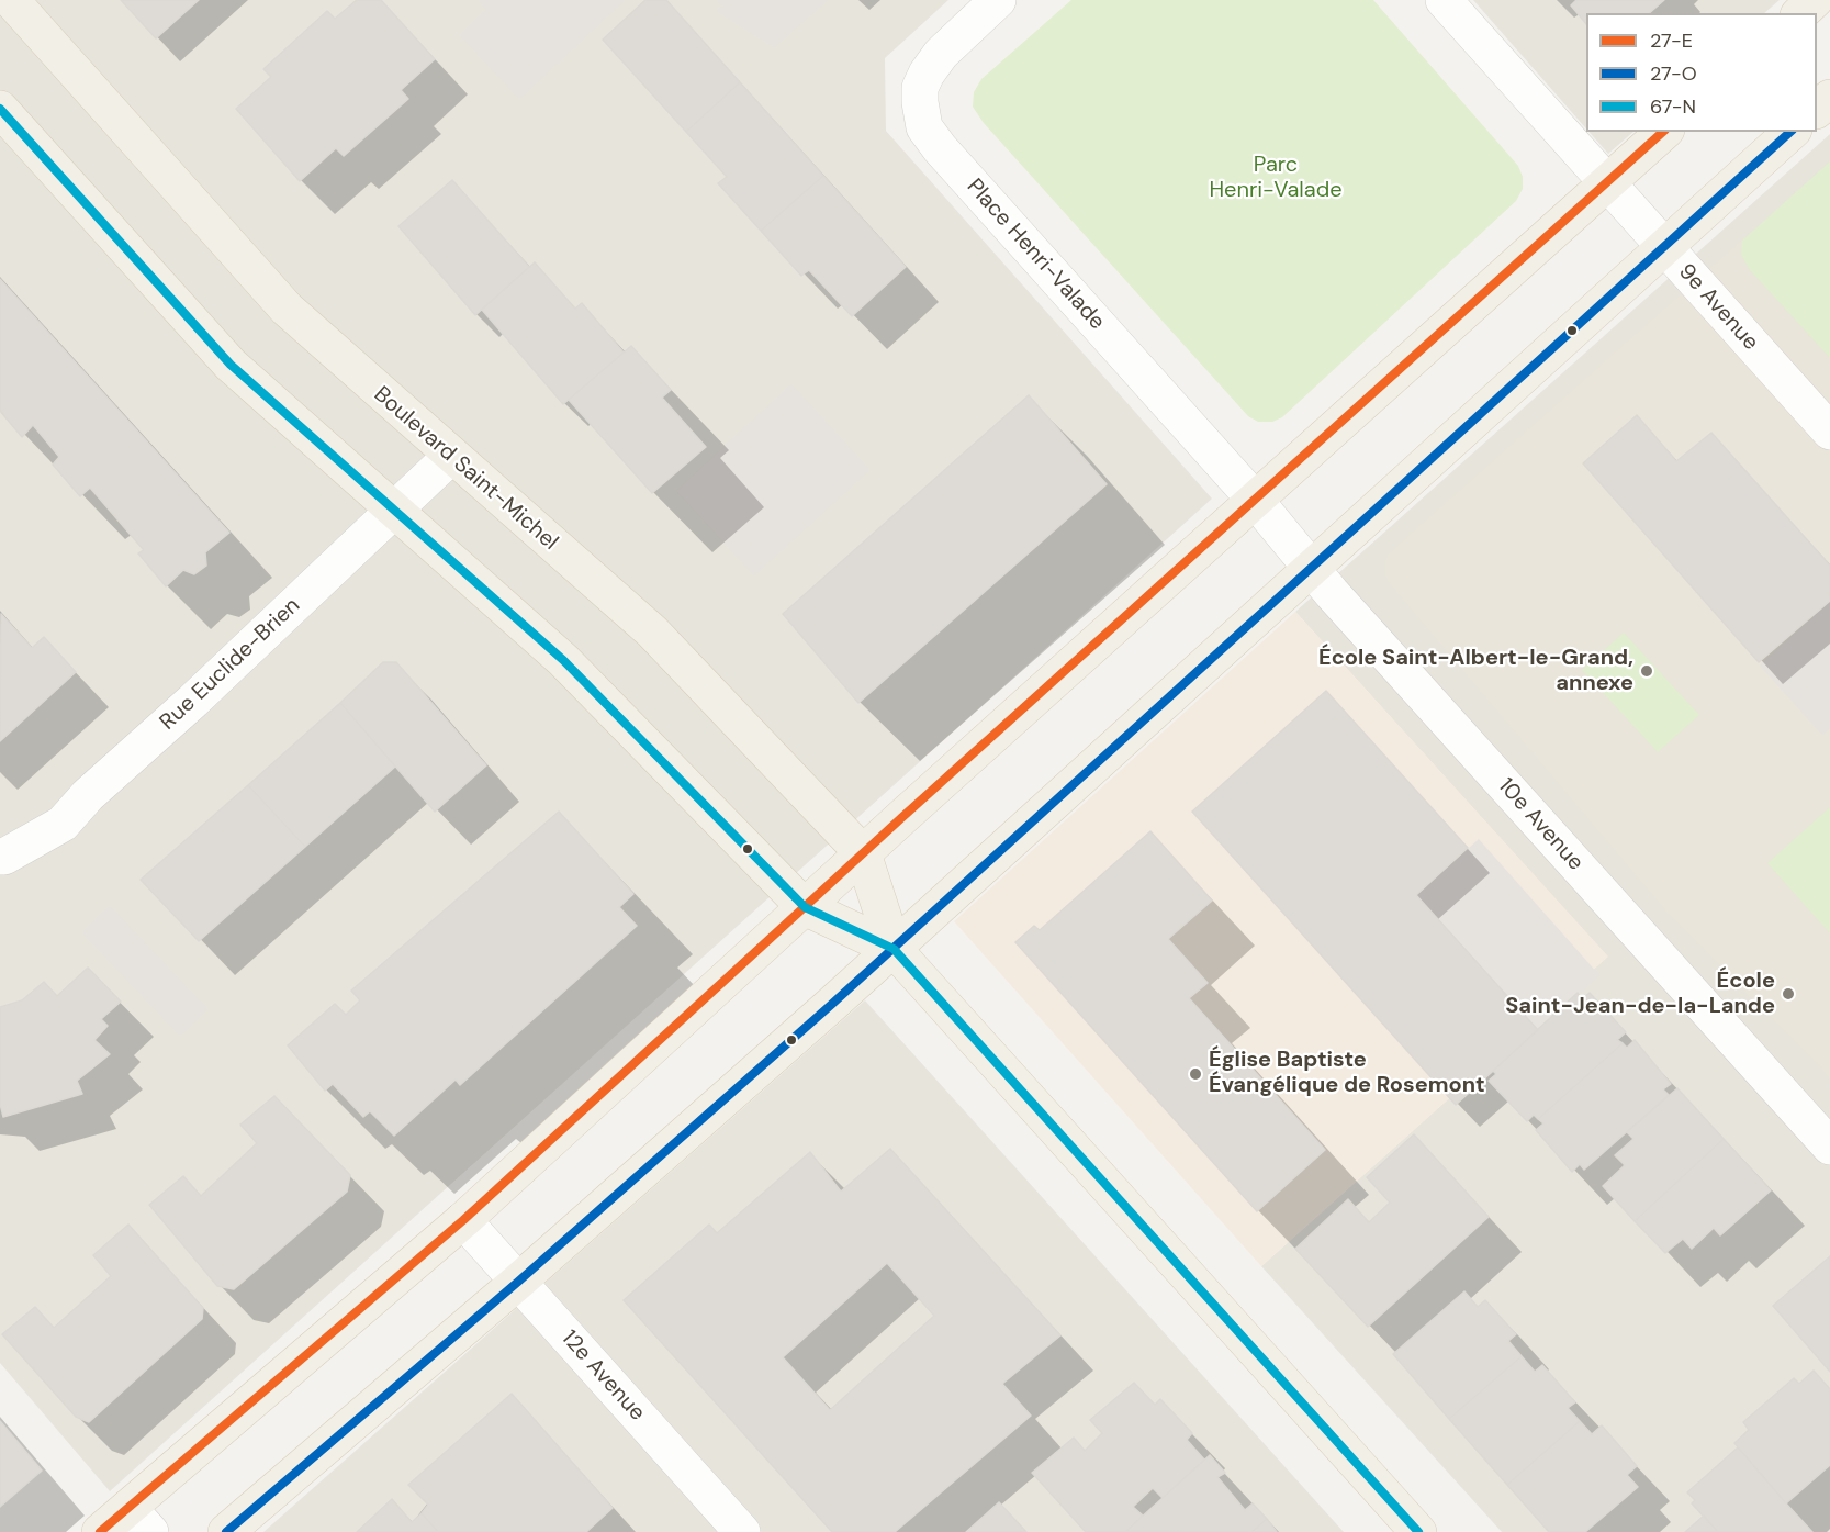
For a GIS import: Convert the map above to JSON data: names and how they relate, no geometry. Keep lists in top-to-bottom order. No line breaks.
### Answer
{"streets":{"main road":["Boulevard Saint-Michel"],"street":["Place Henri-Valade","9e Avenue","Rue Euclide-Brien","10e Avenue","12e Avenue"]},"crossings":[["Place Henri-Valade","10e Avenue"],["Boulevard Saint-Michel","Rue Euclide-Brien"]],"parks":["Parc Henri-Valade"],"places":["École Saint-Albert-le-Grand, annexe","École Saint-Jean-de-la-Lande","Église Baptiste Évangélique de Rosemont"],"lines":["transit line 67-N","transit line 27-E","transit line 27-O"],"legend":["27-E","27-O","67-N"]}
